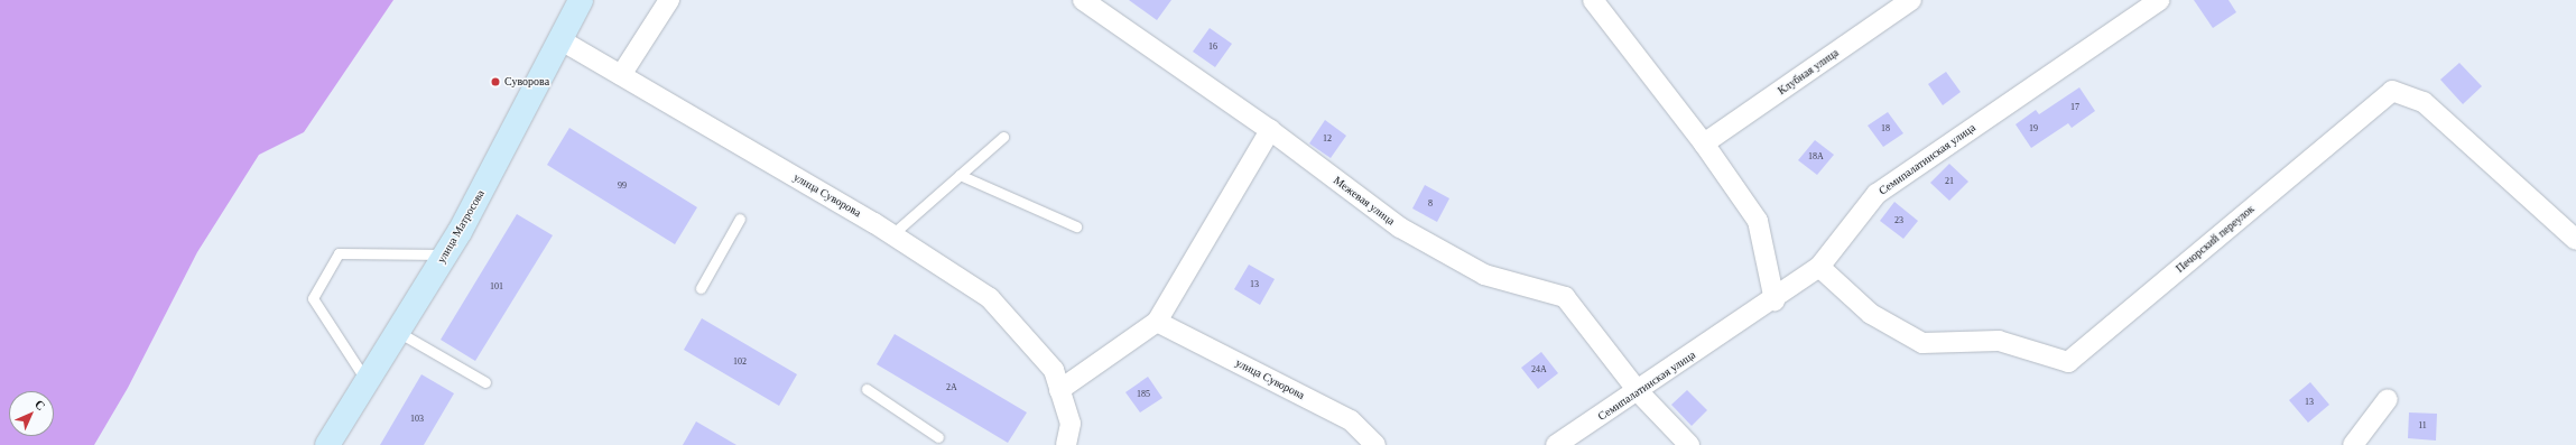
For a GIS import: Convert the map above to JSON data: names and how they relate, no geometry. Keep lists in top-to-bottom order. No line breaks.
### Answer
{"streets":{"main road":["улица Матросова"],"street":["Клубная улица","Семипалатинская улица","улица Суворова","Межевая улица","Печорский переулок"]},"crossings":[["Семипалатинская улица","Межевая улица"],["Семипалатинская улица","Печорский переулок"],["улица Суворова","улица Матросова"]],"places":["Суворова"],"house_numbers":["16","17","18","19","12","18А","21","99","8","23","13","101","102","24А","2А","185","13","103","11"],"north":"top right"}
